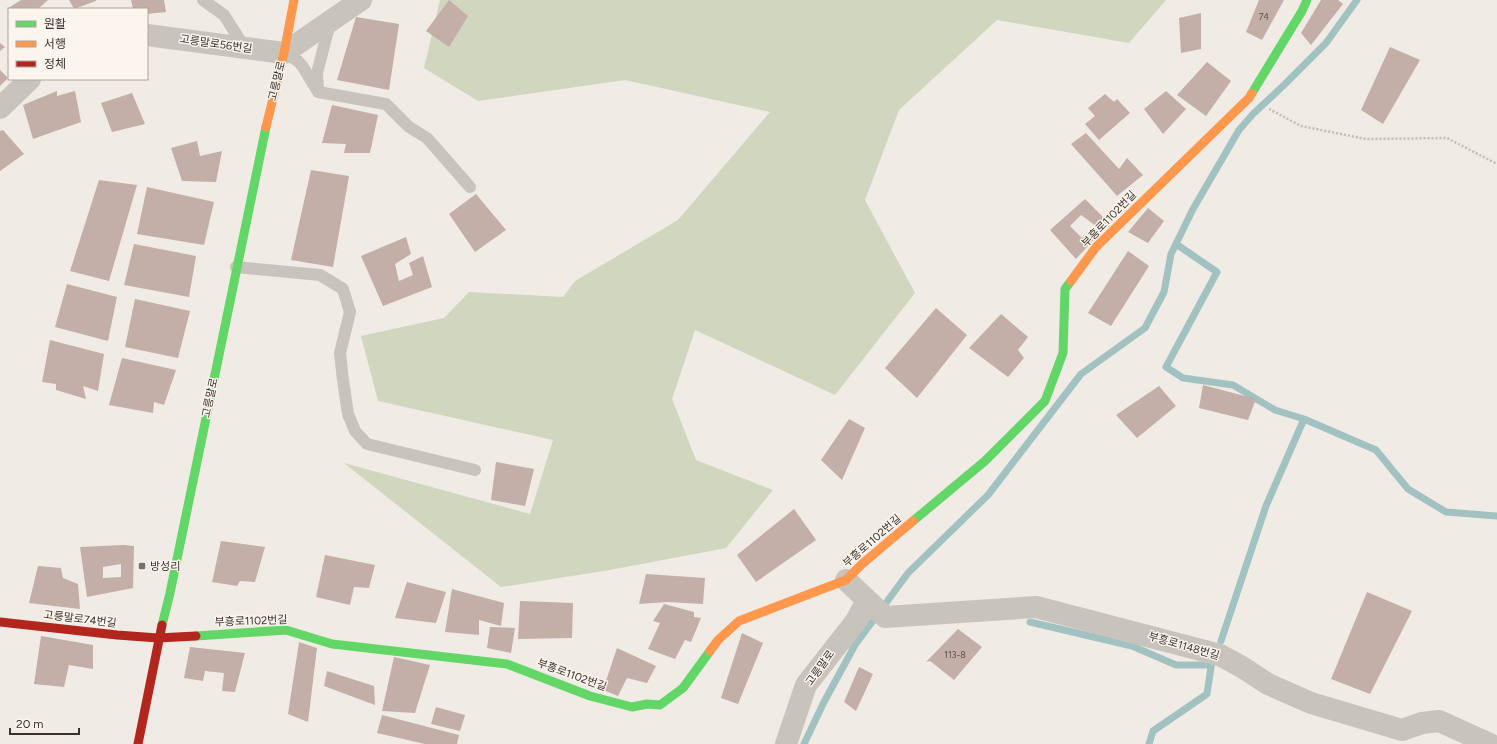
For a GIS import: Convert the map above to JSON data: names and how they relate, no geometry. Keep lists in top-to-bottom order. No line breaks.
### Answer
{"streets":{"street":["고릉말로56번길","고릉말로","부흥로1102번길","고릉말로74번길","부흥로1148번길"]},"crossings":[["고릉말로56번길","고릉말로"],["고릉말로","부흥로1102번길"],["고릉말로","고릉말로74번길"],["고릉말로","부흥로1148번길"],["부흥로1102번길","고릉말로74번길"]],"places":{"transit":["방성리"]},"house_numbers":["74","113-8"],"legend":["원활","서행","정체"],"scale_bar":"20 m"}
